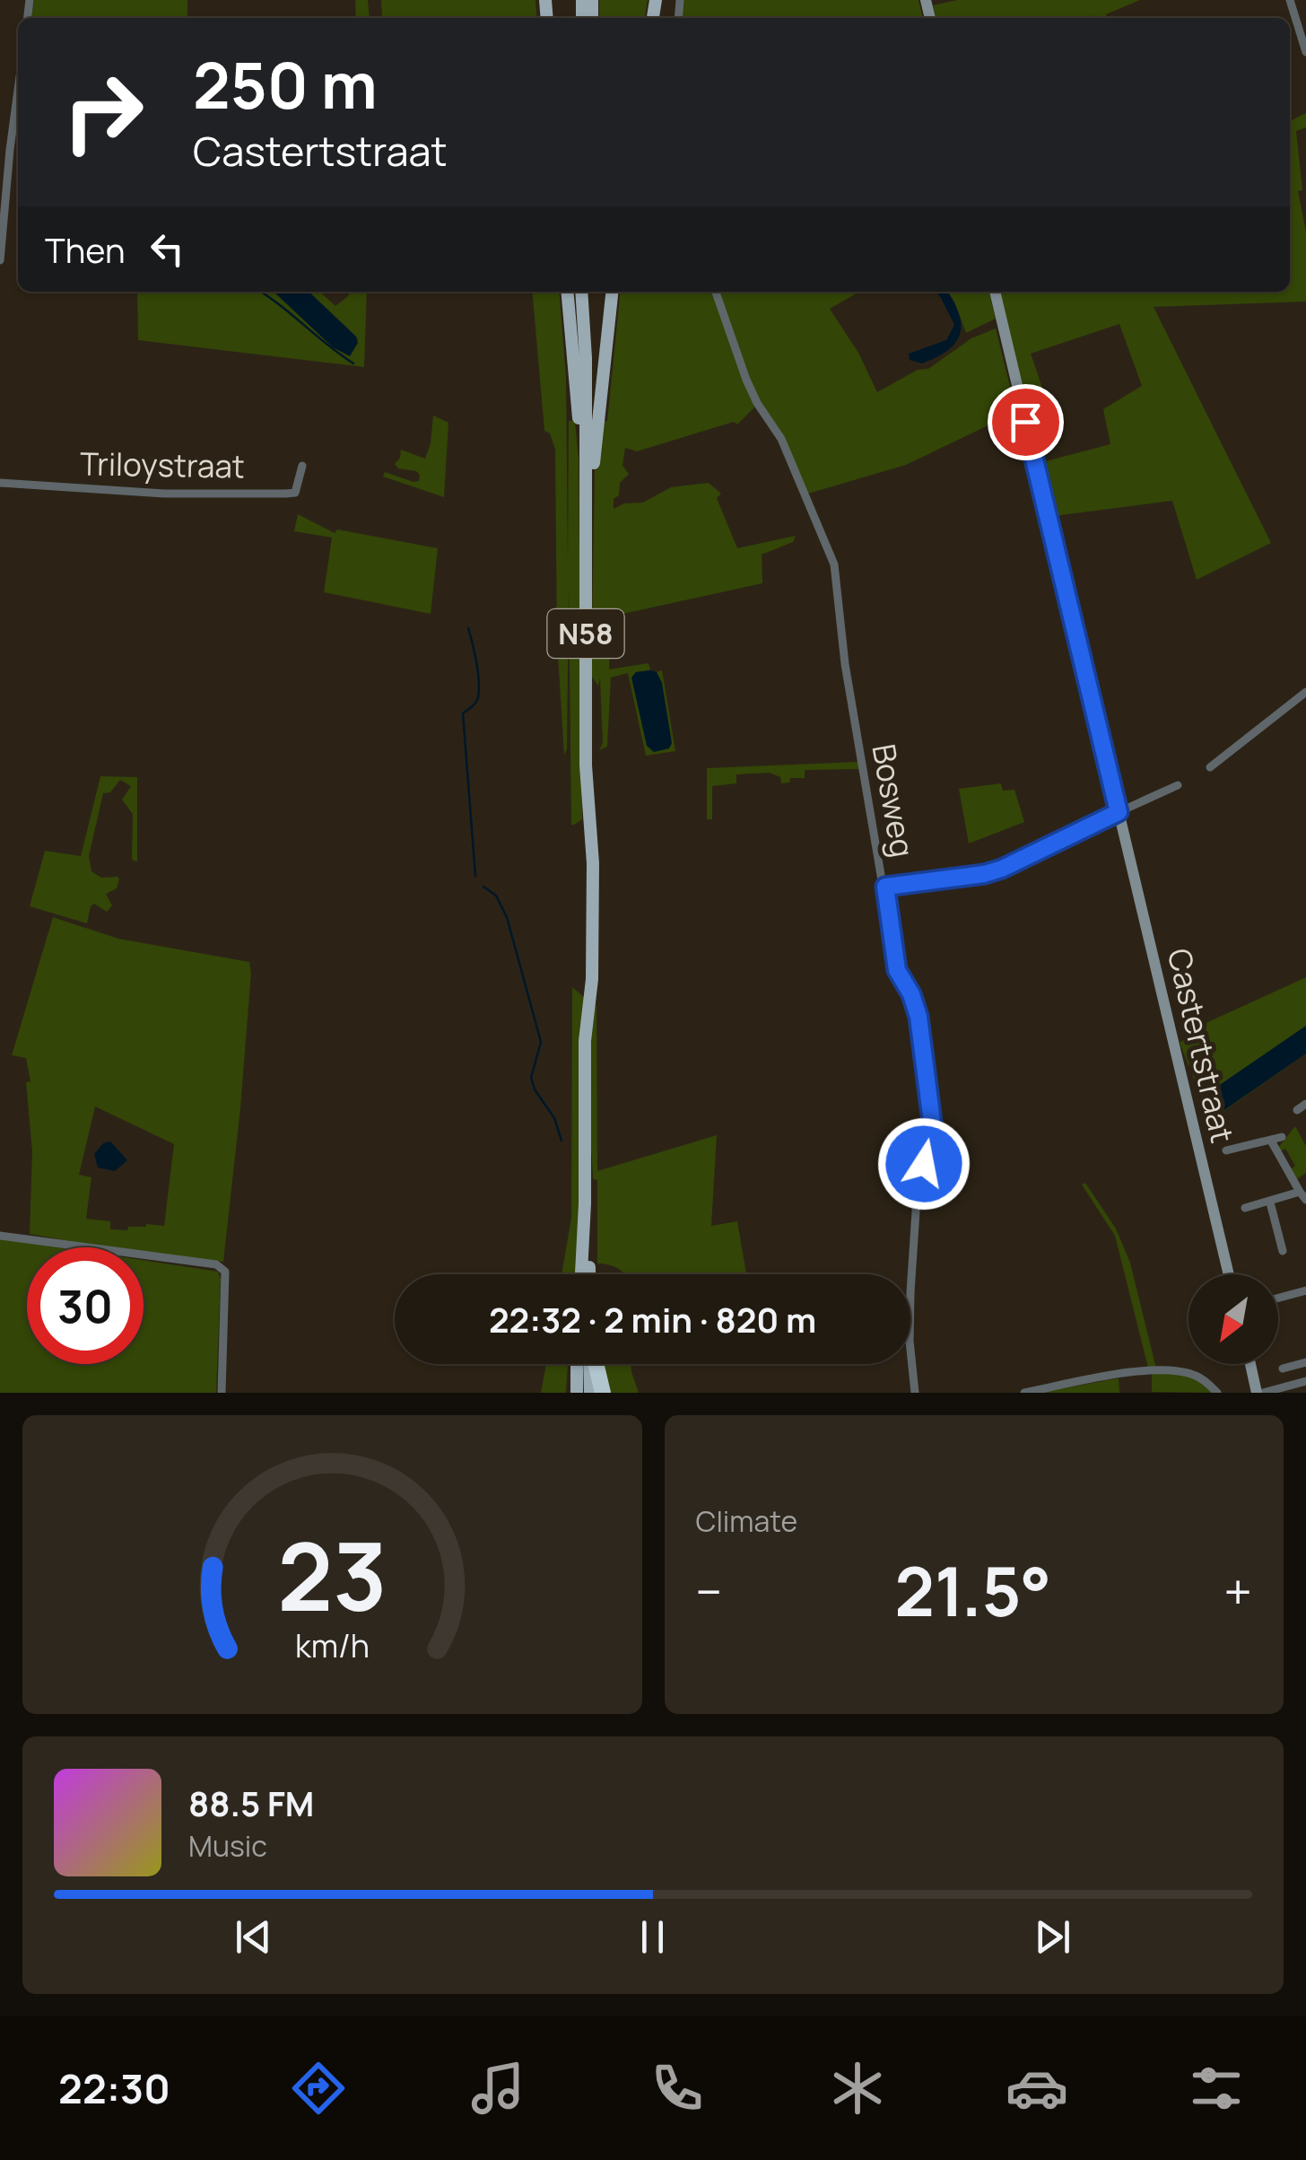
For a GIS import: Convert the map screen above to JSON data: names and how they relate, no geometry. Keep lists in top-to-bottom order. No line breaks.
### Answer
{"streets":{"main road":["N58","Castertstraat"],"street":["Triloystraat","Bosweg"]},"north":"bottom left","page":{"turn":["250 m","Castertstraat"],"then":"Then","limit":"30","trip":"22:32 · 2 min · 820 m","tile":"Climate","heat":["−","21.5°","+"],"song":["88.5 FM","Music"],"tabs":"22:30","gauge":["23","km/h"]}}
